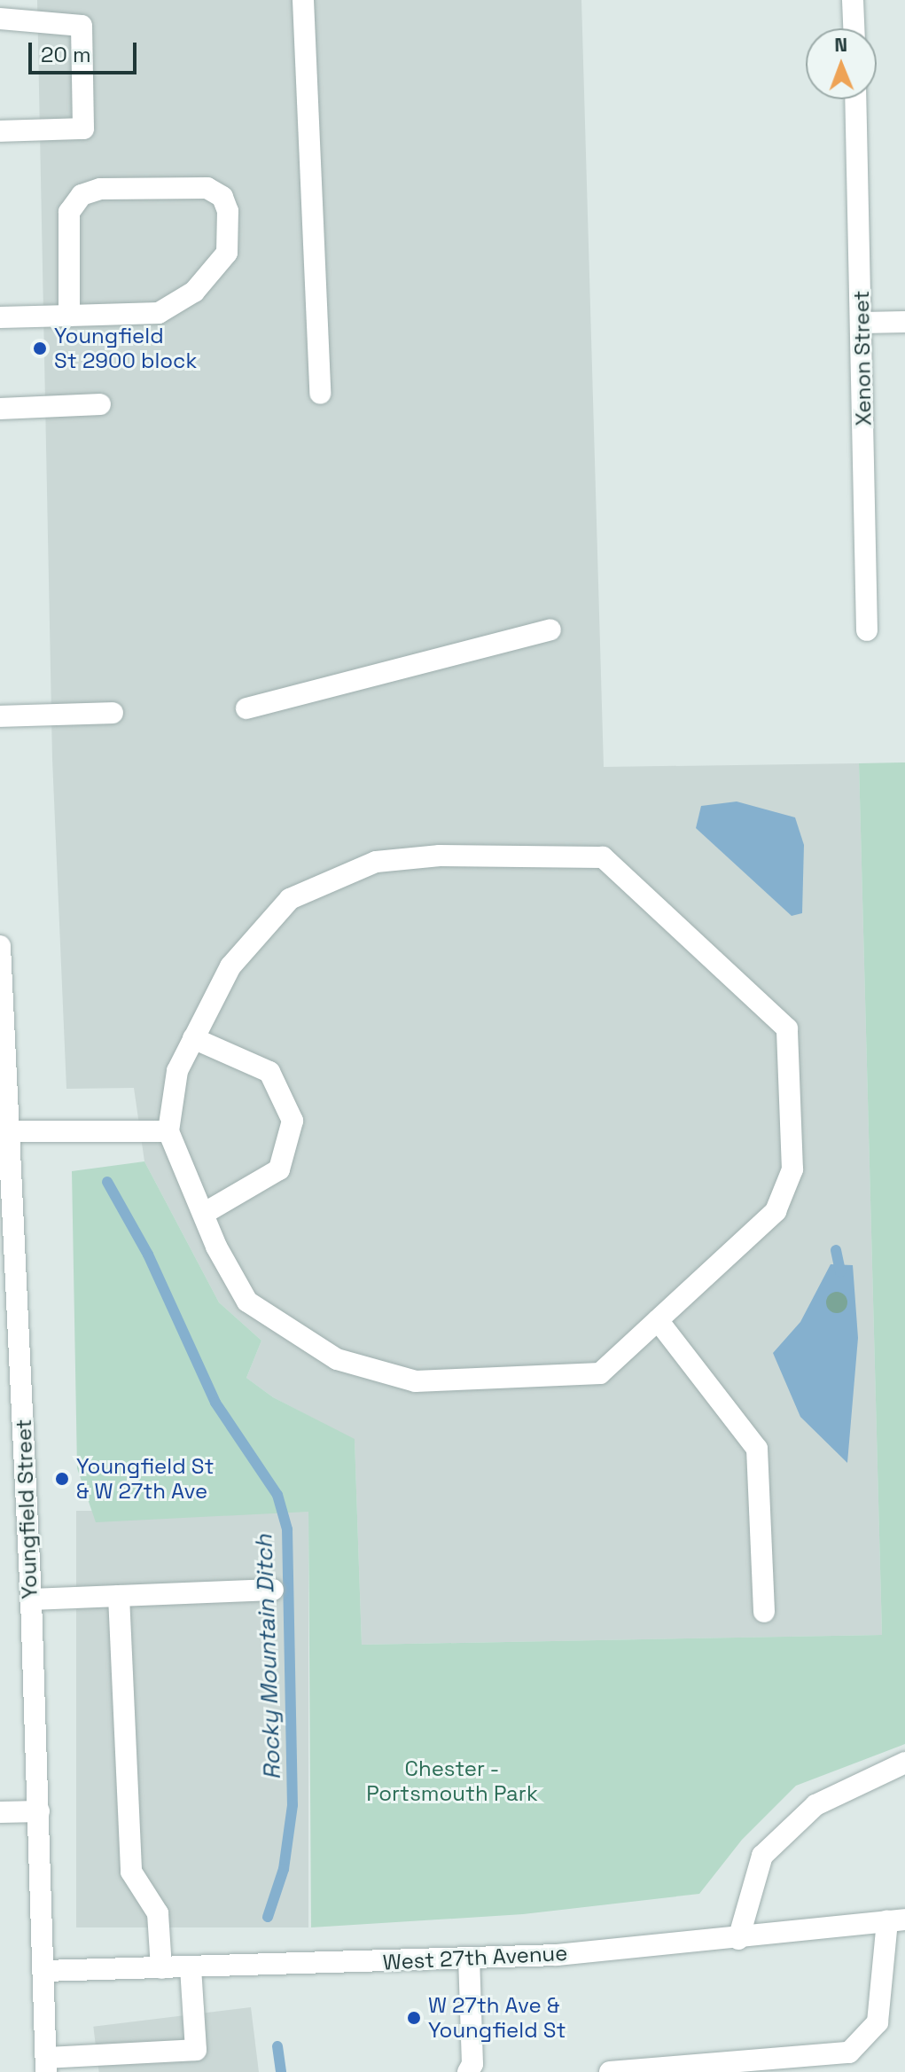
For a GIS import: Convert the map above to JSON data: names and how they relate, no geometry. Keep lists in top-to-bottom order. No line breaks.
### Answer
{"streets":{"street":["Xenon Street","Youngfield Street","West 27th Avenue"]},"crossings":[["Youngfield Street","West 27th Avenue"]],"water":["Rocky Mountain Ditch"],"parks":["Chester - Portsmouth Park"],"places":["Youngfield St 2900 block","Youngfield St & W 27th Ave","W 27th Ave & Youngfield St"],"scale_bar":"20 m","north":"top"}
